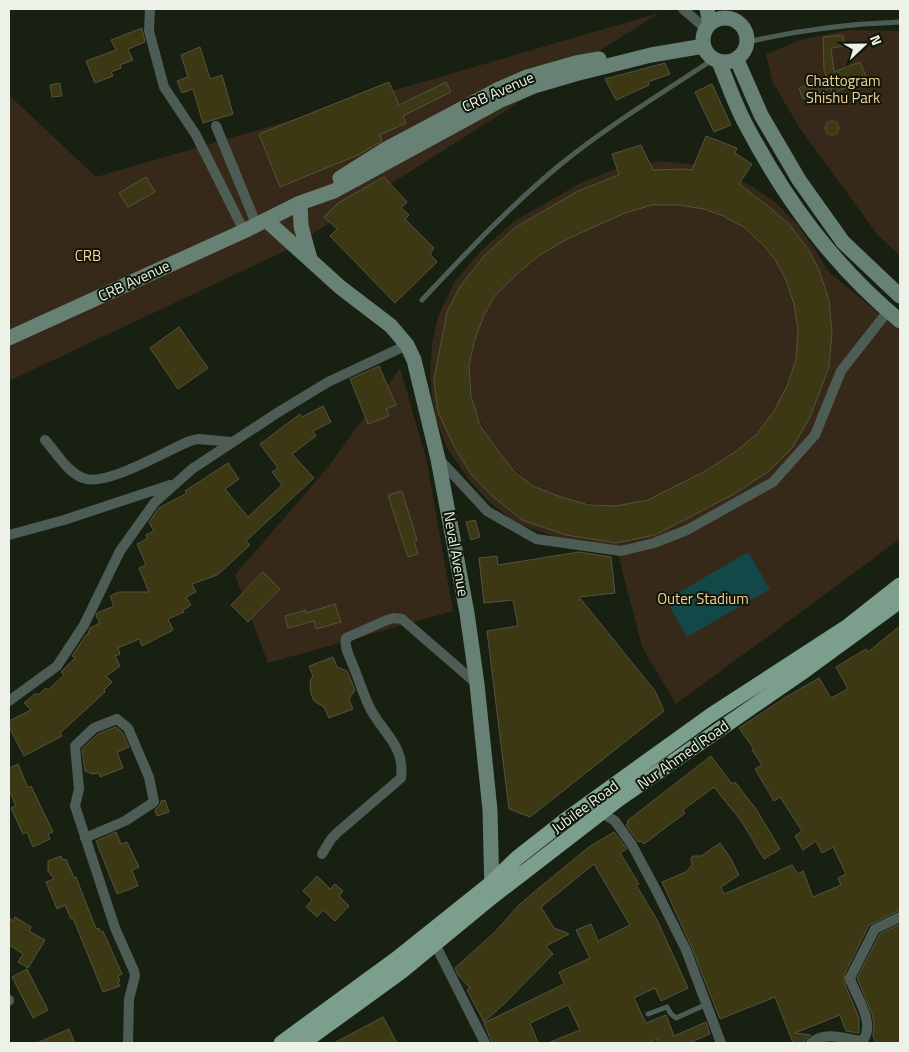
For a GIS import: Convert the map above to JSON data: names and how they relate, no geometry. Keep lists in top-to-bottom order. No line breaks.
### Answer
{"streets":{"main road":["CRB Avenue","Neval Avenue","Nur Ahmed Road","Jubilee Road"]},"crossings":[["CRB Avenue","Neval Avenue"],["Neval Avenue","Nur Ahmed Road"],["Neval Avenue","Jubilee Road"],["Nur Ahmed Road","Jubilee Road"]],"parks":["Chattogram Shishu Park","CRB","Outer Stadium"],"north":"right"}
